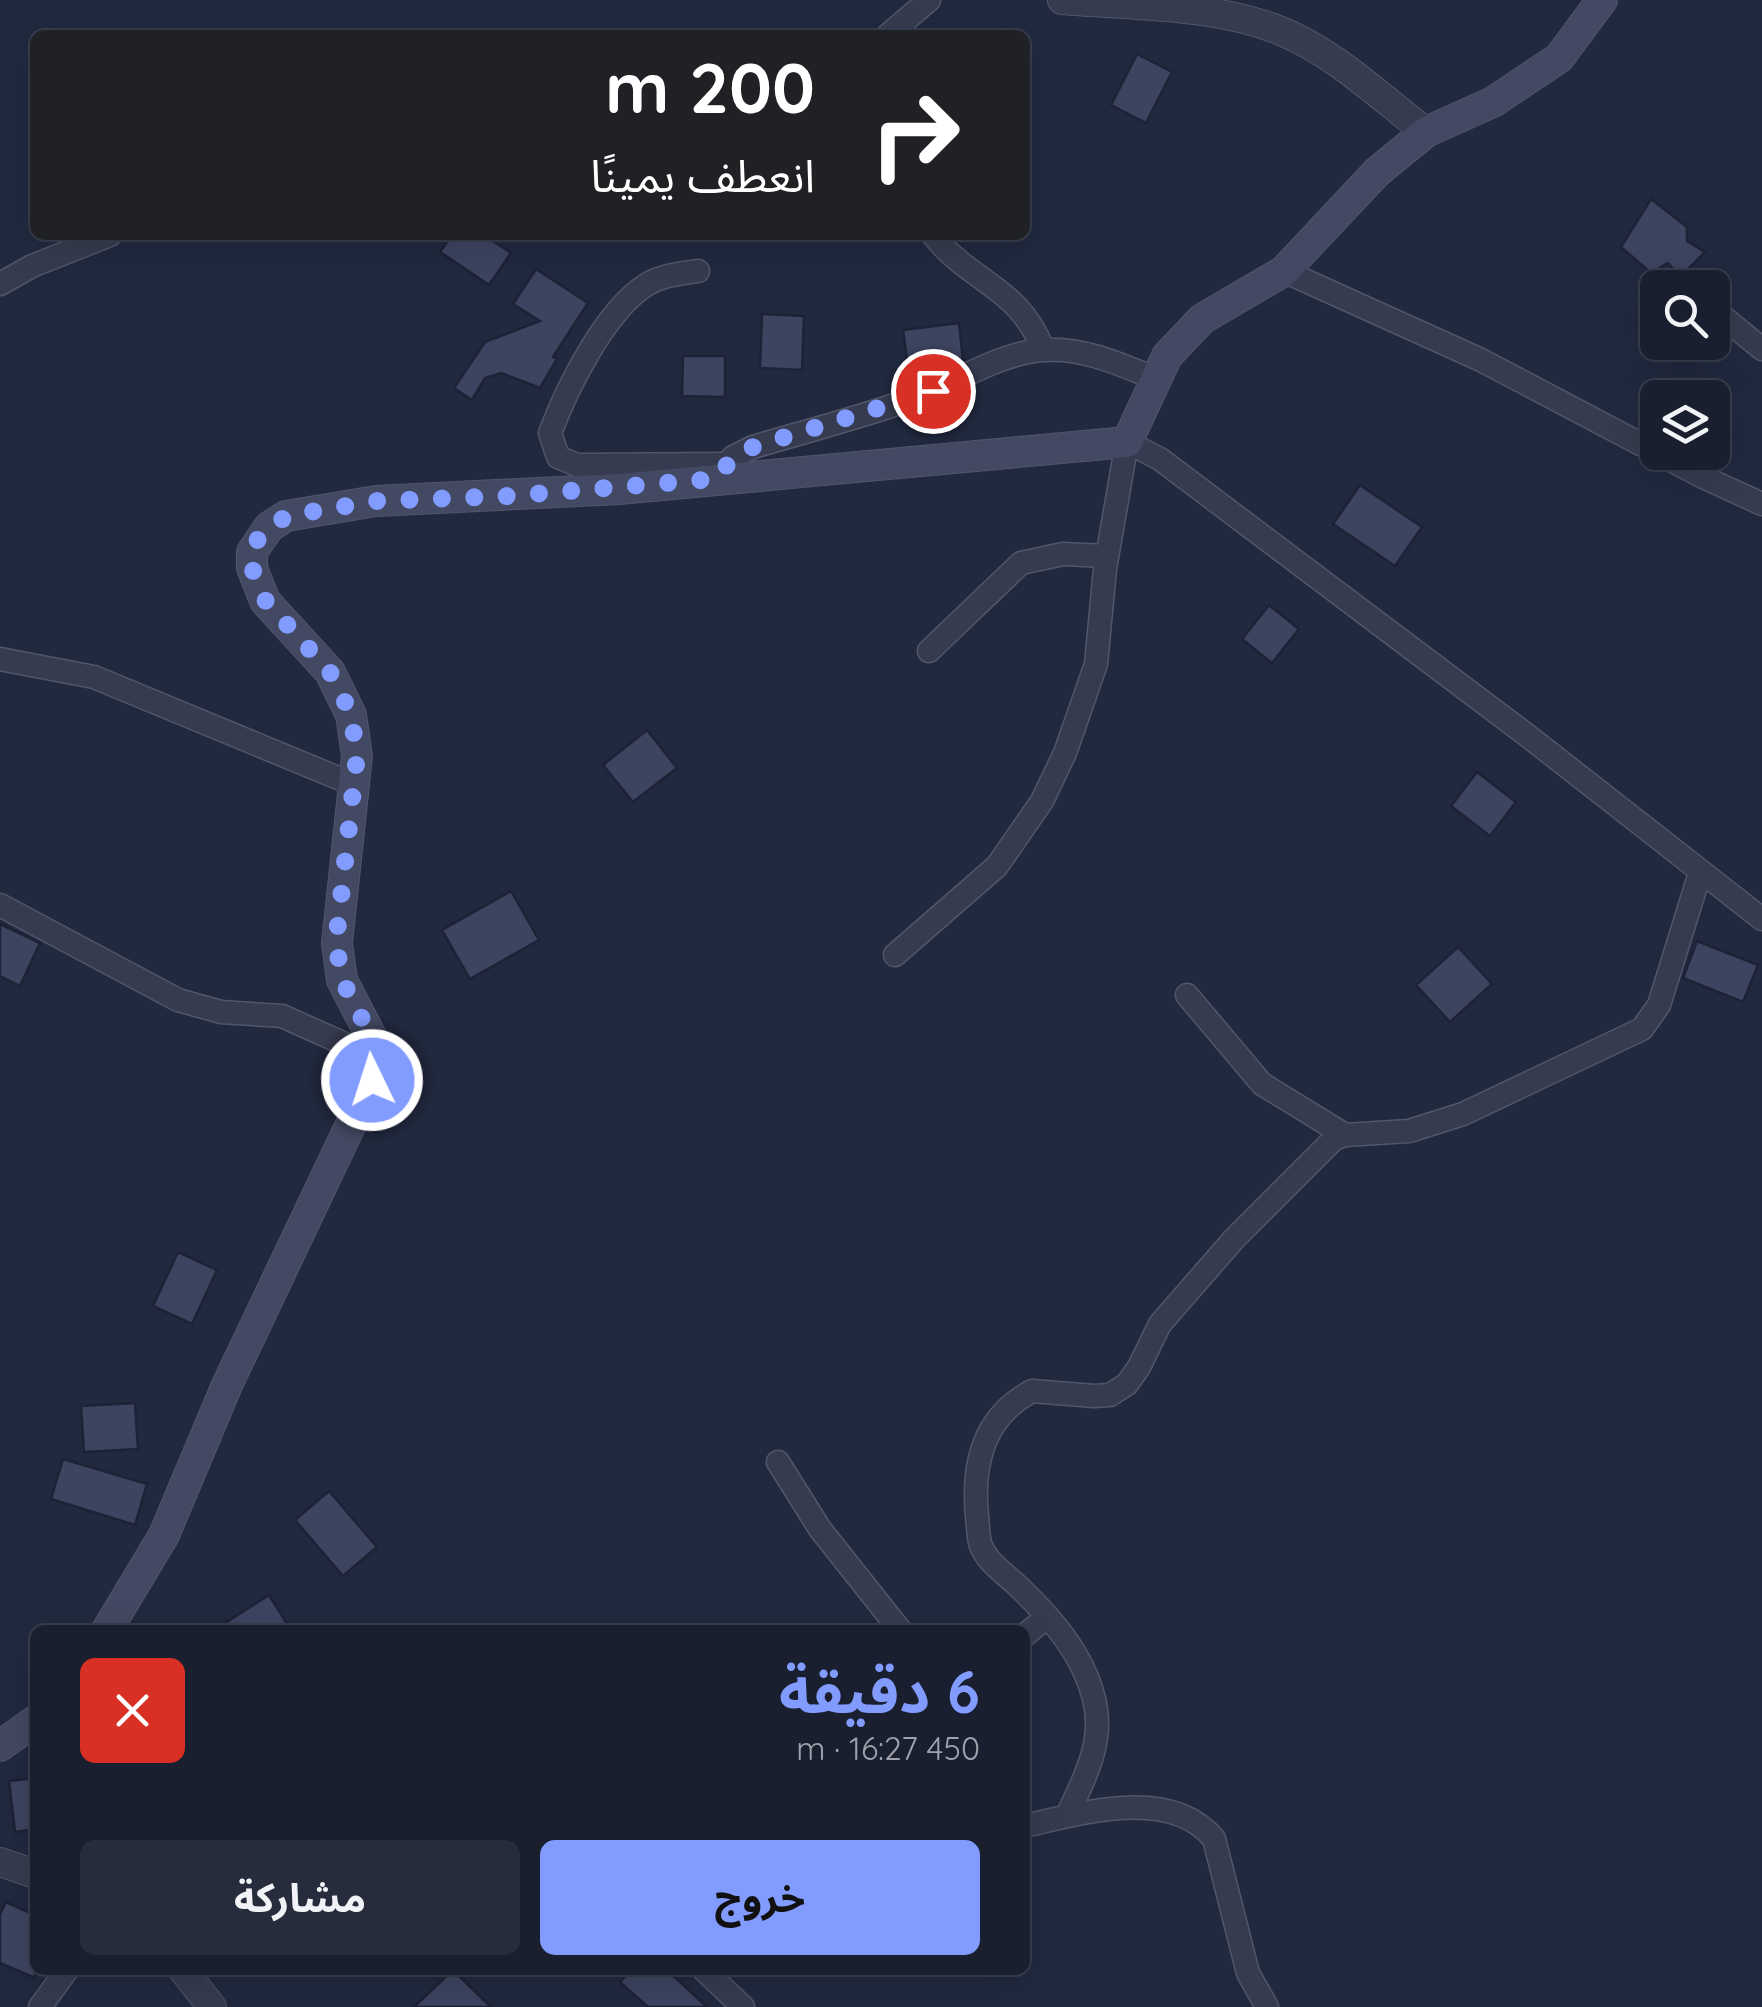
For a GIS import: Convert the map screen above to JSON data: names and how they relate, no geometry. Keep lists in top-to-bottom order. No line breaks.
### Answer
{"page":{"turn":["200 m","انعطف يمينًا"],"heading":["6 دقيقة","450 m · 16:27"],"buttons":["خروج","مشاركة"]}}
